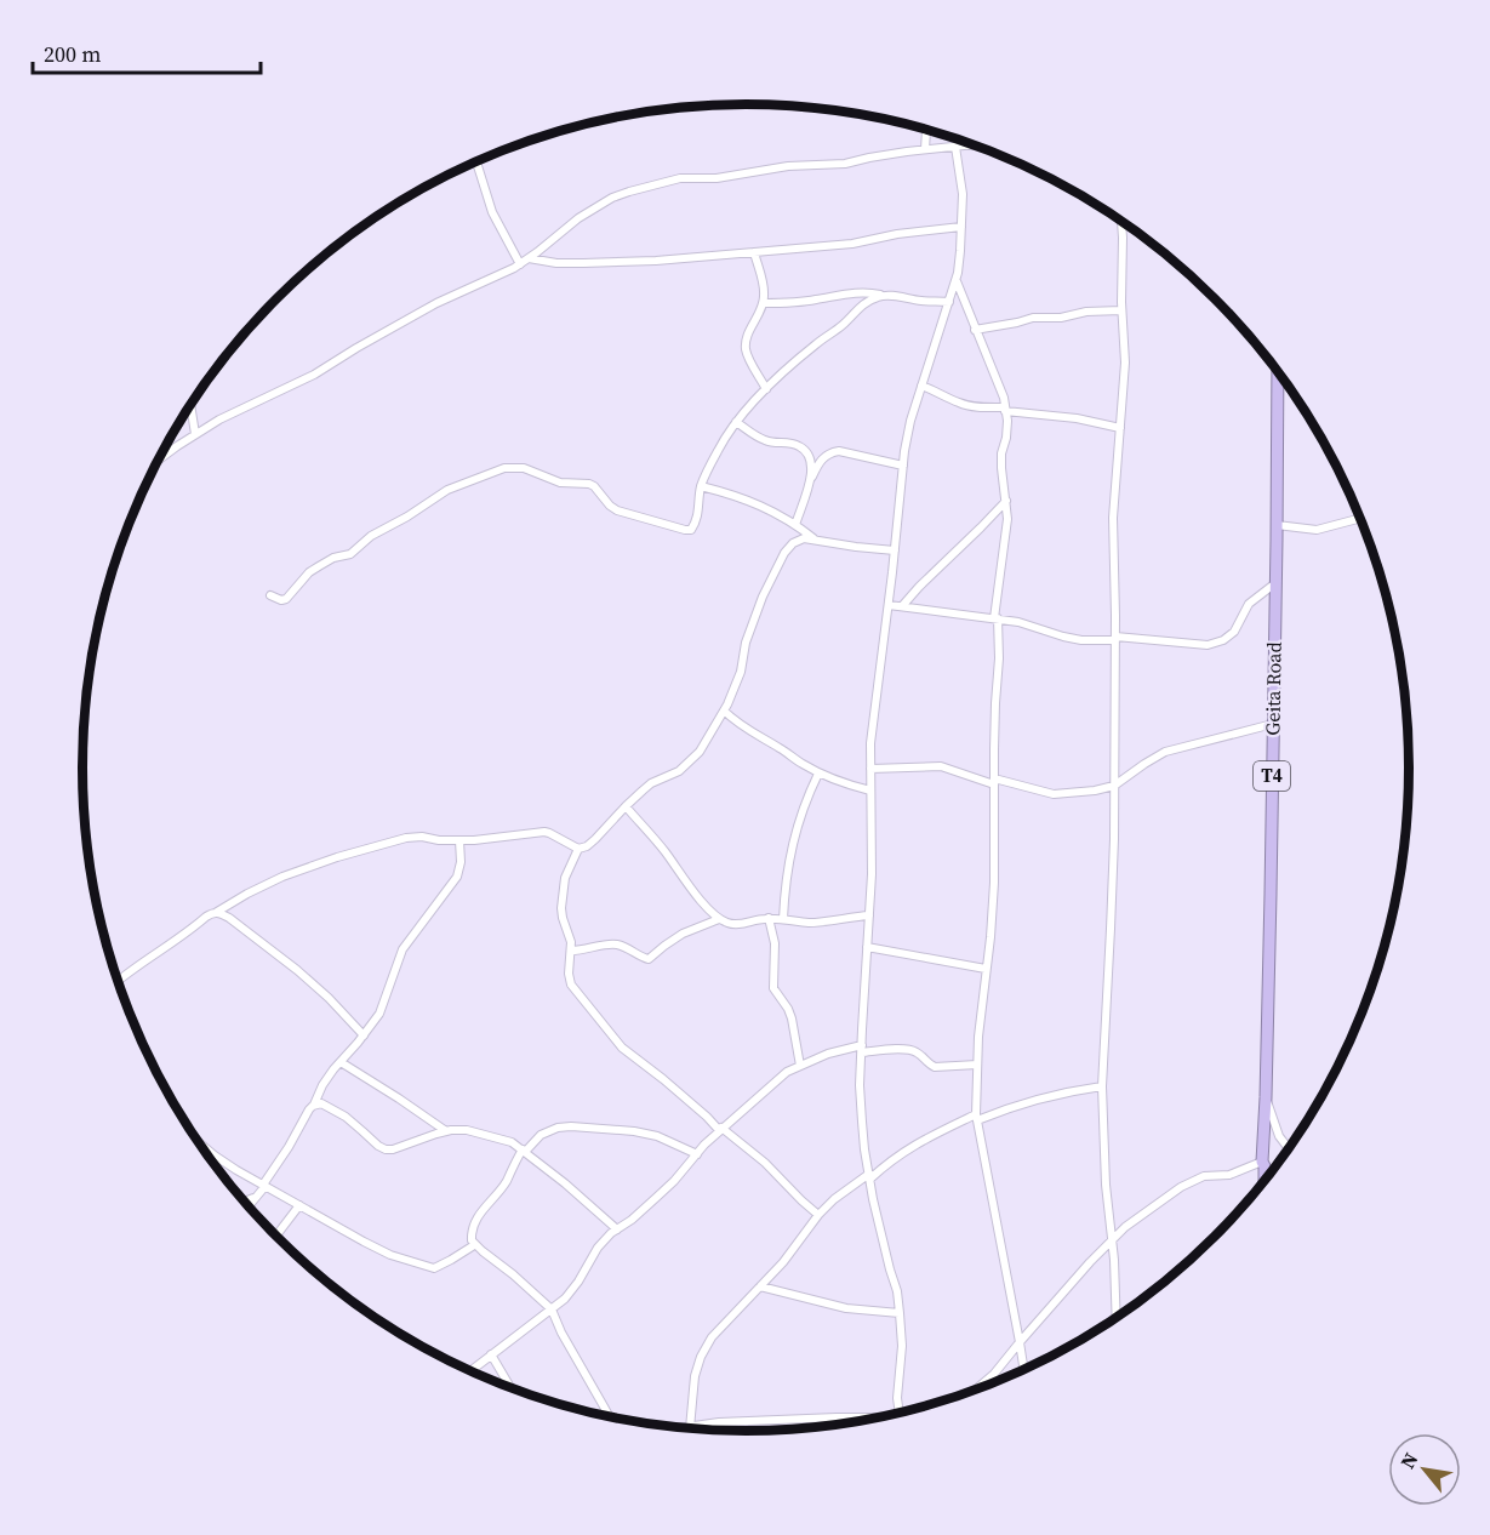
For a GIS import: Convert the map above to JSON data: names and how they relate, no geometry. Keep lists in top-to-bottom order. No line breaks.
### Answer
{"streets":{"highway":["Geita Road","T4"]},"scale_bar":"200 m","north":"top left"}
